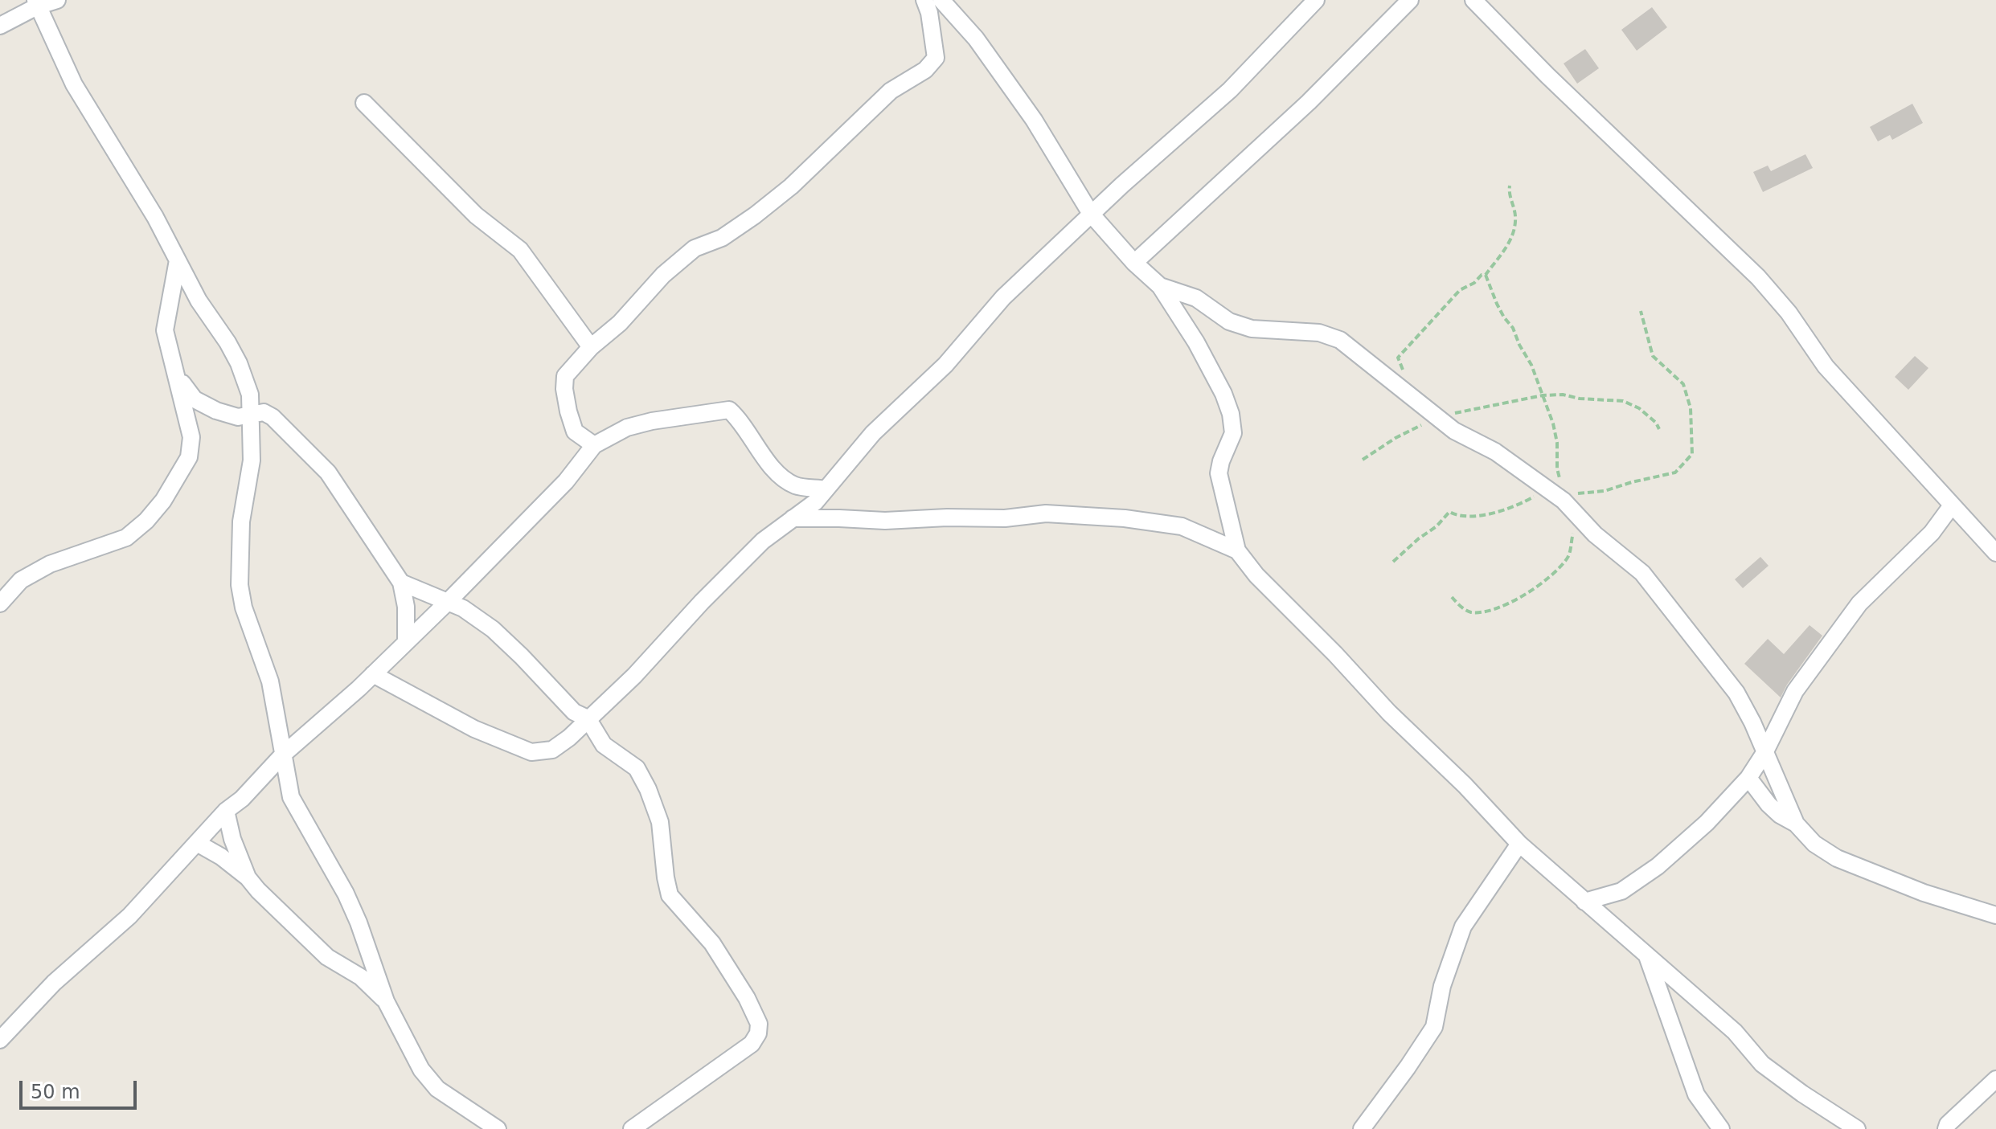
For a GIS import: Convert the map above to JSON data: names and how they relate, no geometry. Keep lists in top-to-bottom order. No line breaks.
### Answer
{"scale_bar":"50 m"}
